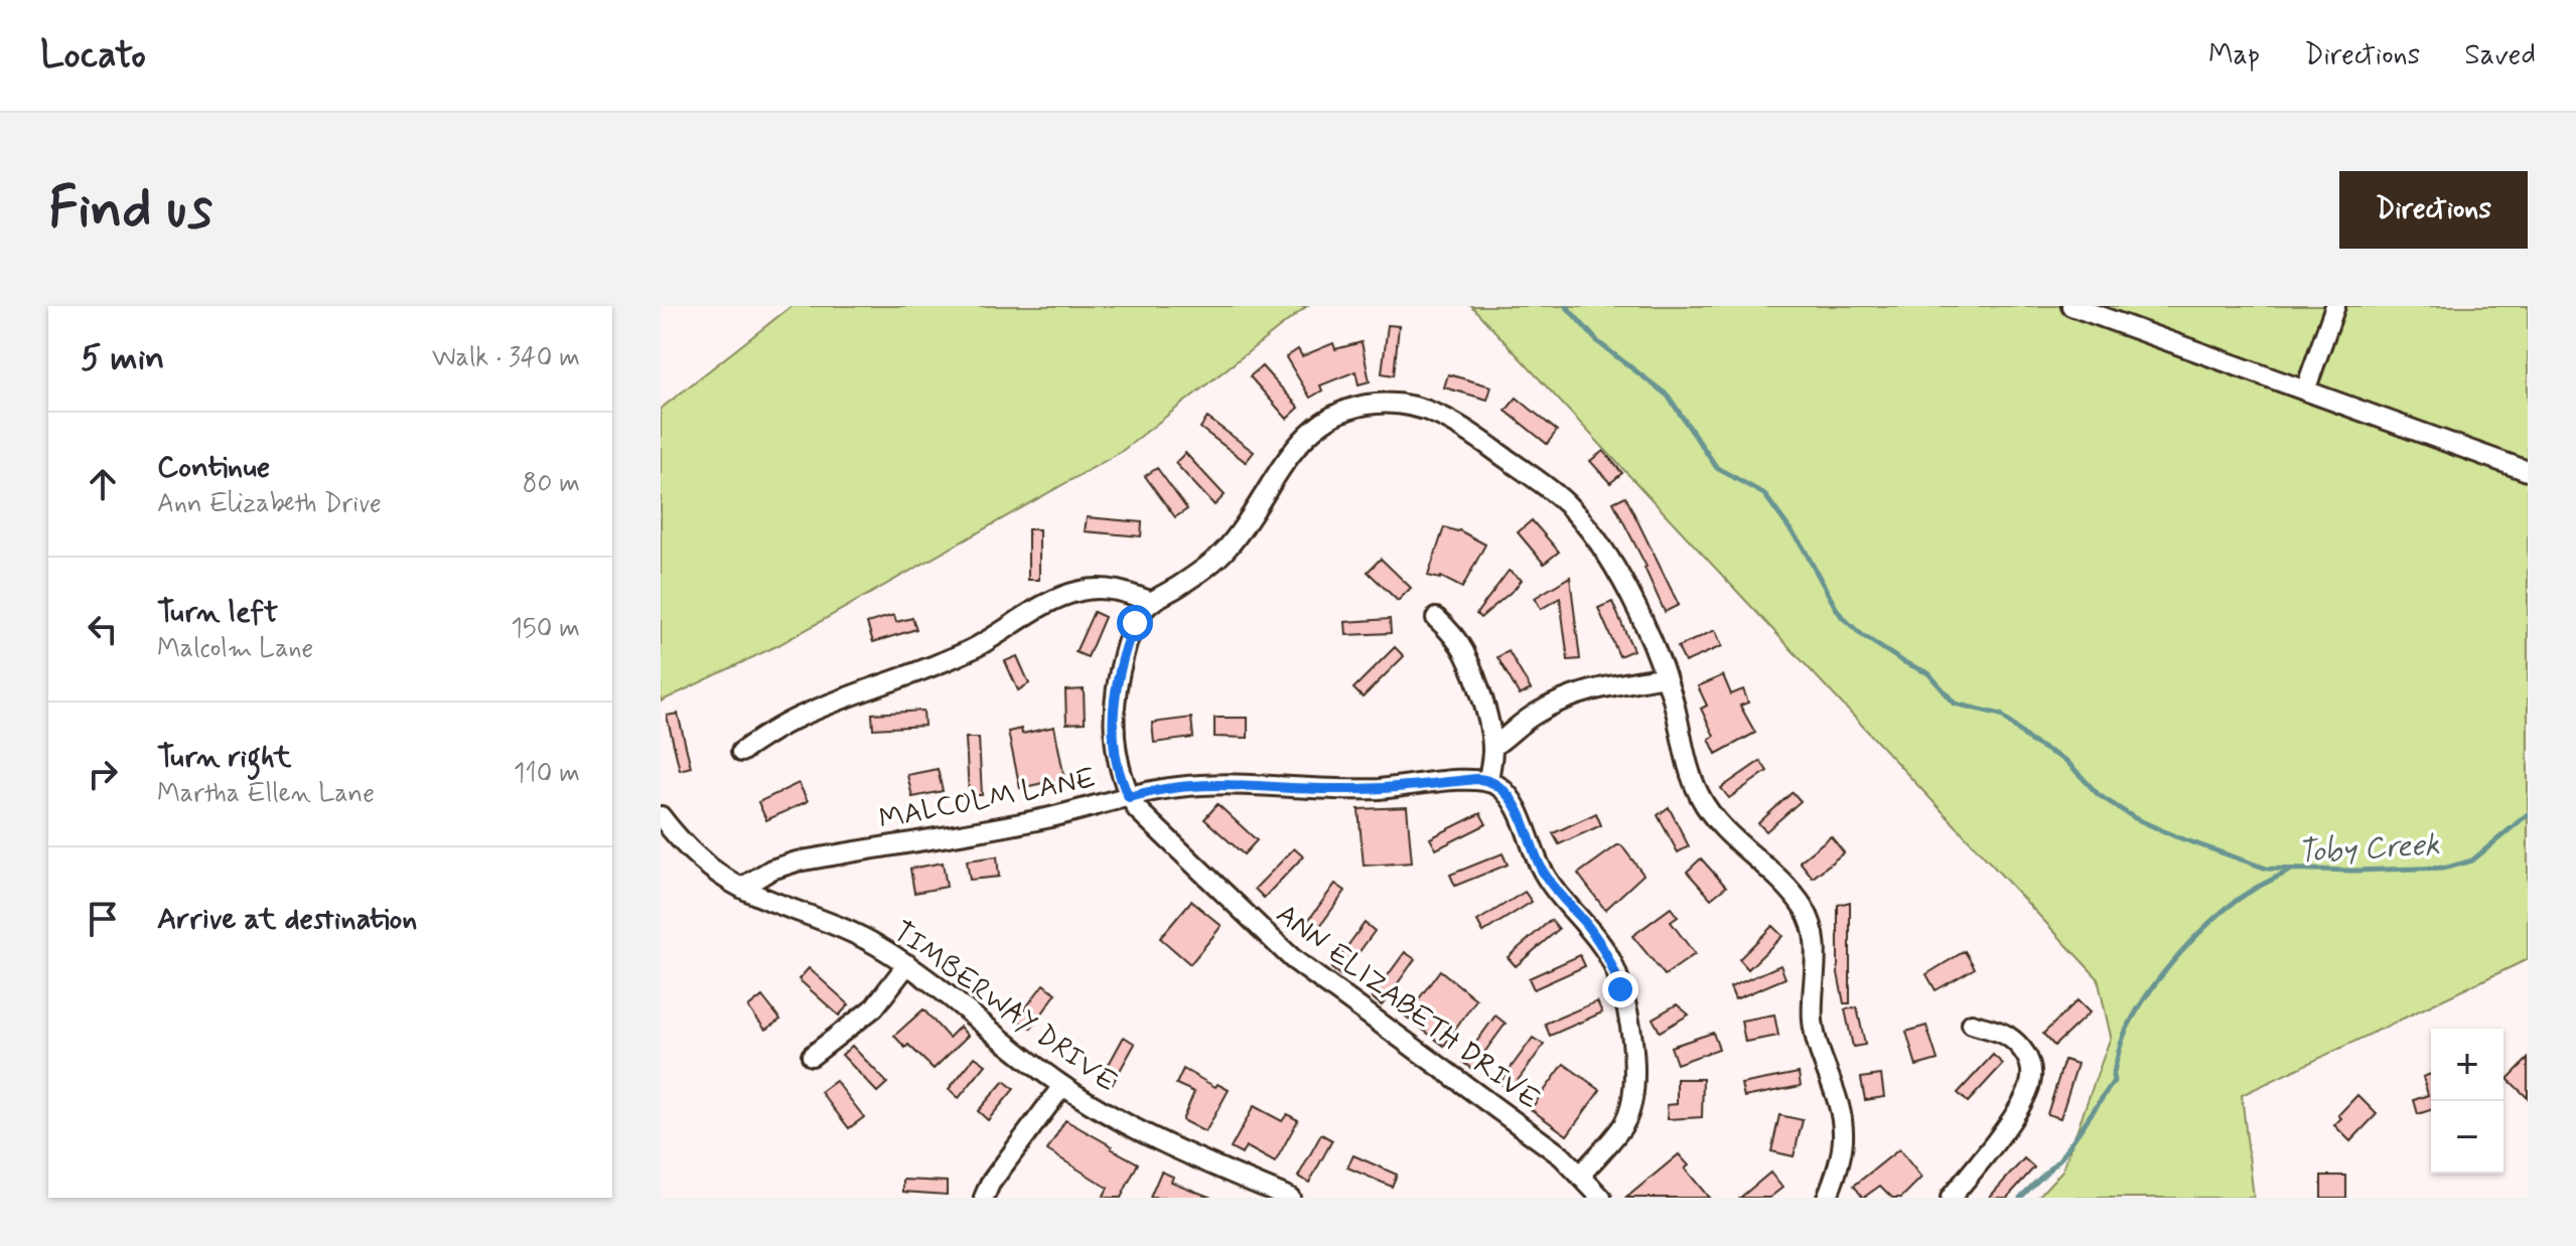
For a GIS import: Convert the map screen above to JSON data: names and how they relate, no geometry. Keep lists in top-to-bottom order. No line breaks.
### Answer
{"streets":{"street":["MALCOLM LANE","TIMBERWAY DRIVE","ANN ELIZABETH DRIVE"]},"crossings":[["MALCOLM LANE","TIMBERWAY DRIVE"],["MALCOLM LANE","ANN ELIZABETH DRIVE"]],"water":["Toby Creek"],"page":{"header":"Locato","nav":["Map","Directions","Saved"],"buttons":"Directions","title":"Find us","heading":["5 min","Walk · 340 m"],"list":[["Continue","Ann Elizabeth Drive","80 m"],["Turn left","Malcolm Lane","150 m"],["Turn right","Martha Ellen Lane","110 m"],"Arrive at destination"],"map_buttons":["+","−"]}}
